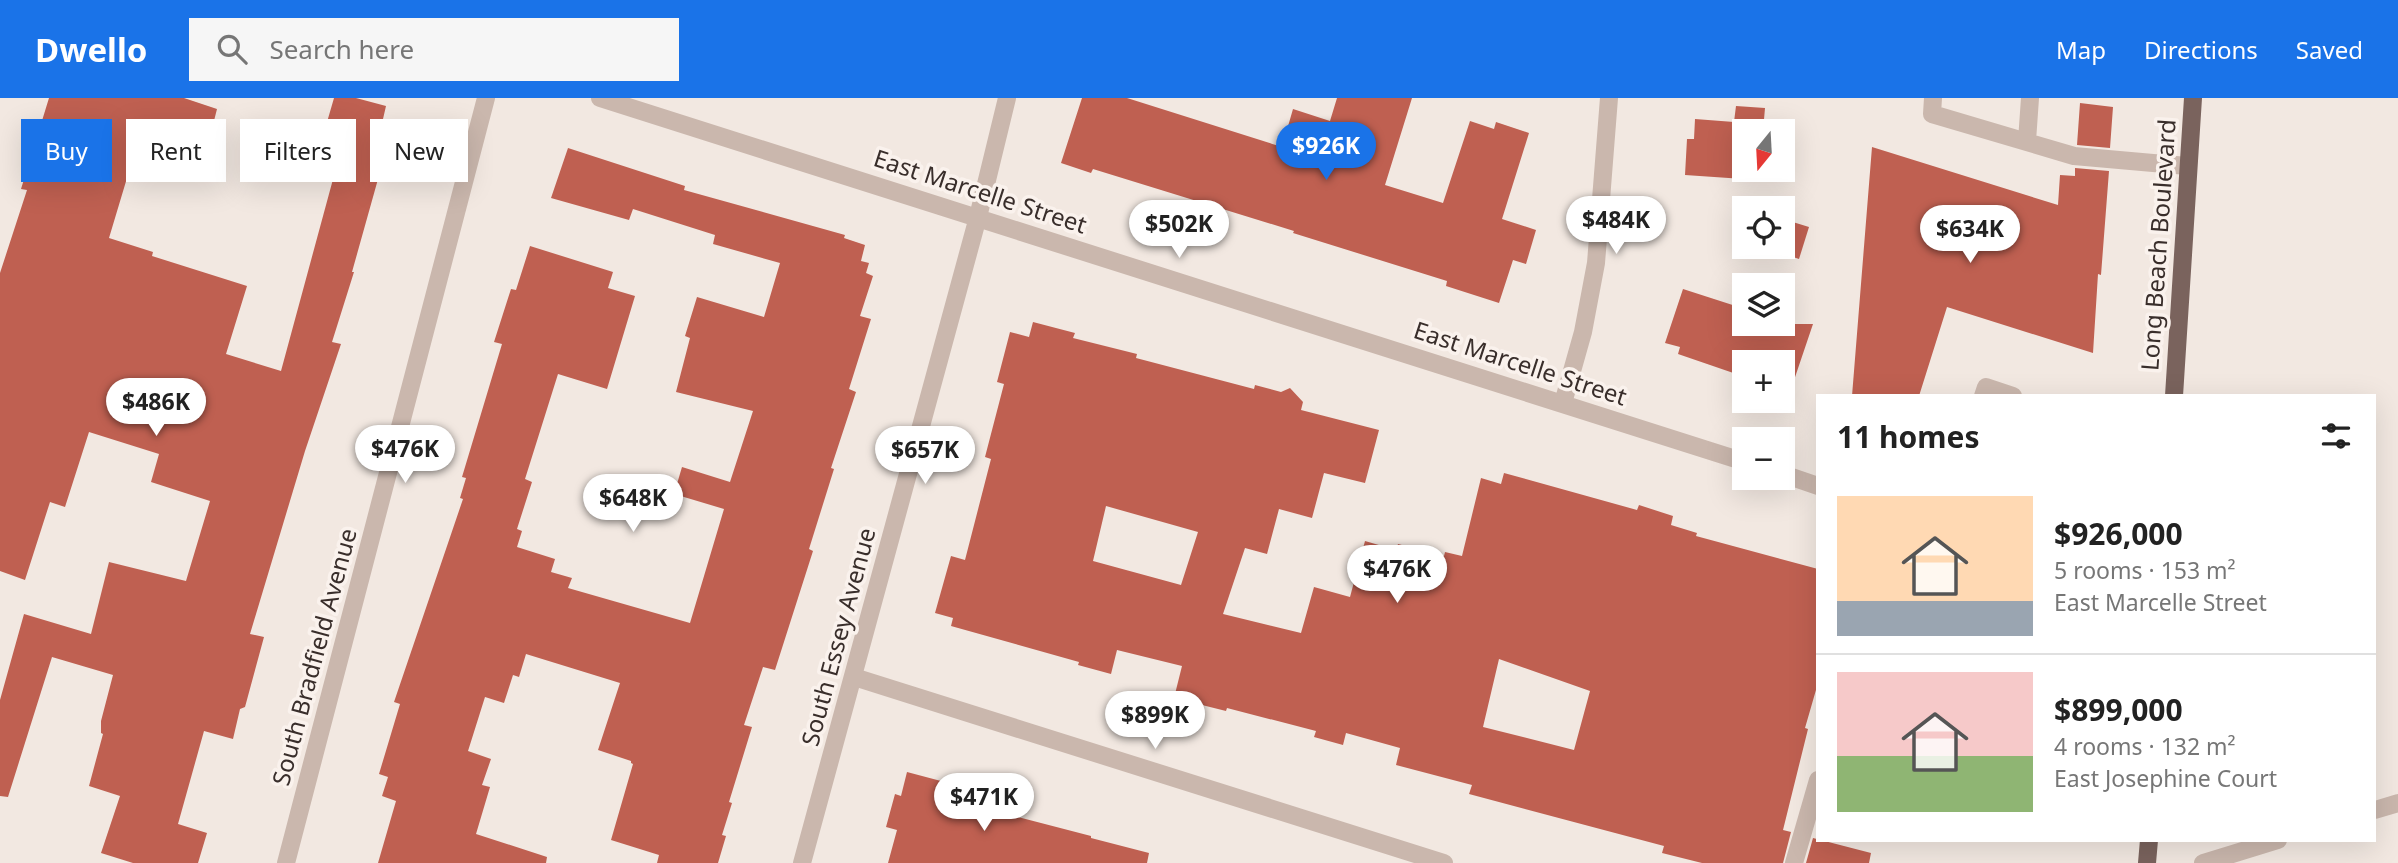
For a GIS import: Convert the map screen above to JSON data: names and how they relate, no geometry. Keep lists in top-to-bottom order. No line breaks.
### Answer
{"streets":{"main road":["Long Beach Boulevard"],"street":["East Marcelle Street","South Essey Avenue","South Bradfield Avenue"]},"crossings":[["East Marcelle Street","South Essey Avenue"]],"north":"bottom","page":{"header":"Dwello","search":"Search here","nav":["Map","Directions","Saved"],"map_buttons":["+","−"],"chip":["Buy","Rent","Filters","New"],"price":["$926K","$484K","$502K","$634K","$486K","$476K","$657K","$648K","$476K","$899K","$471K"],"heading":"11 homes","list":[{"name":"$926,000","note":"5 rooms · 153 m² · East Marcelle Street"},{"name":"$899,000","note":"4 rooms · 132 m² · East Josephine Court"}]}}
